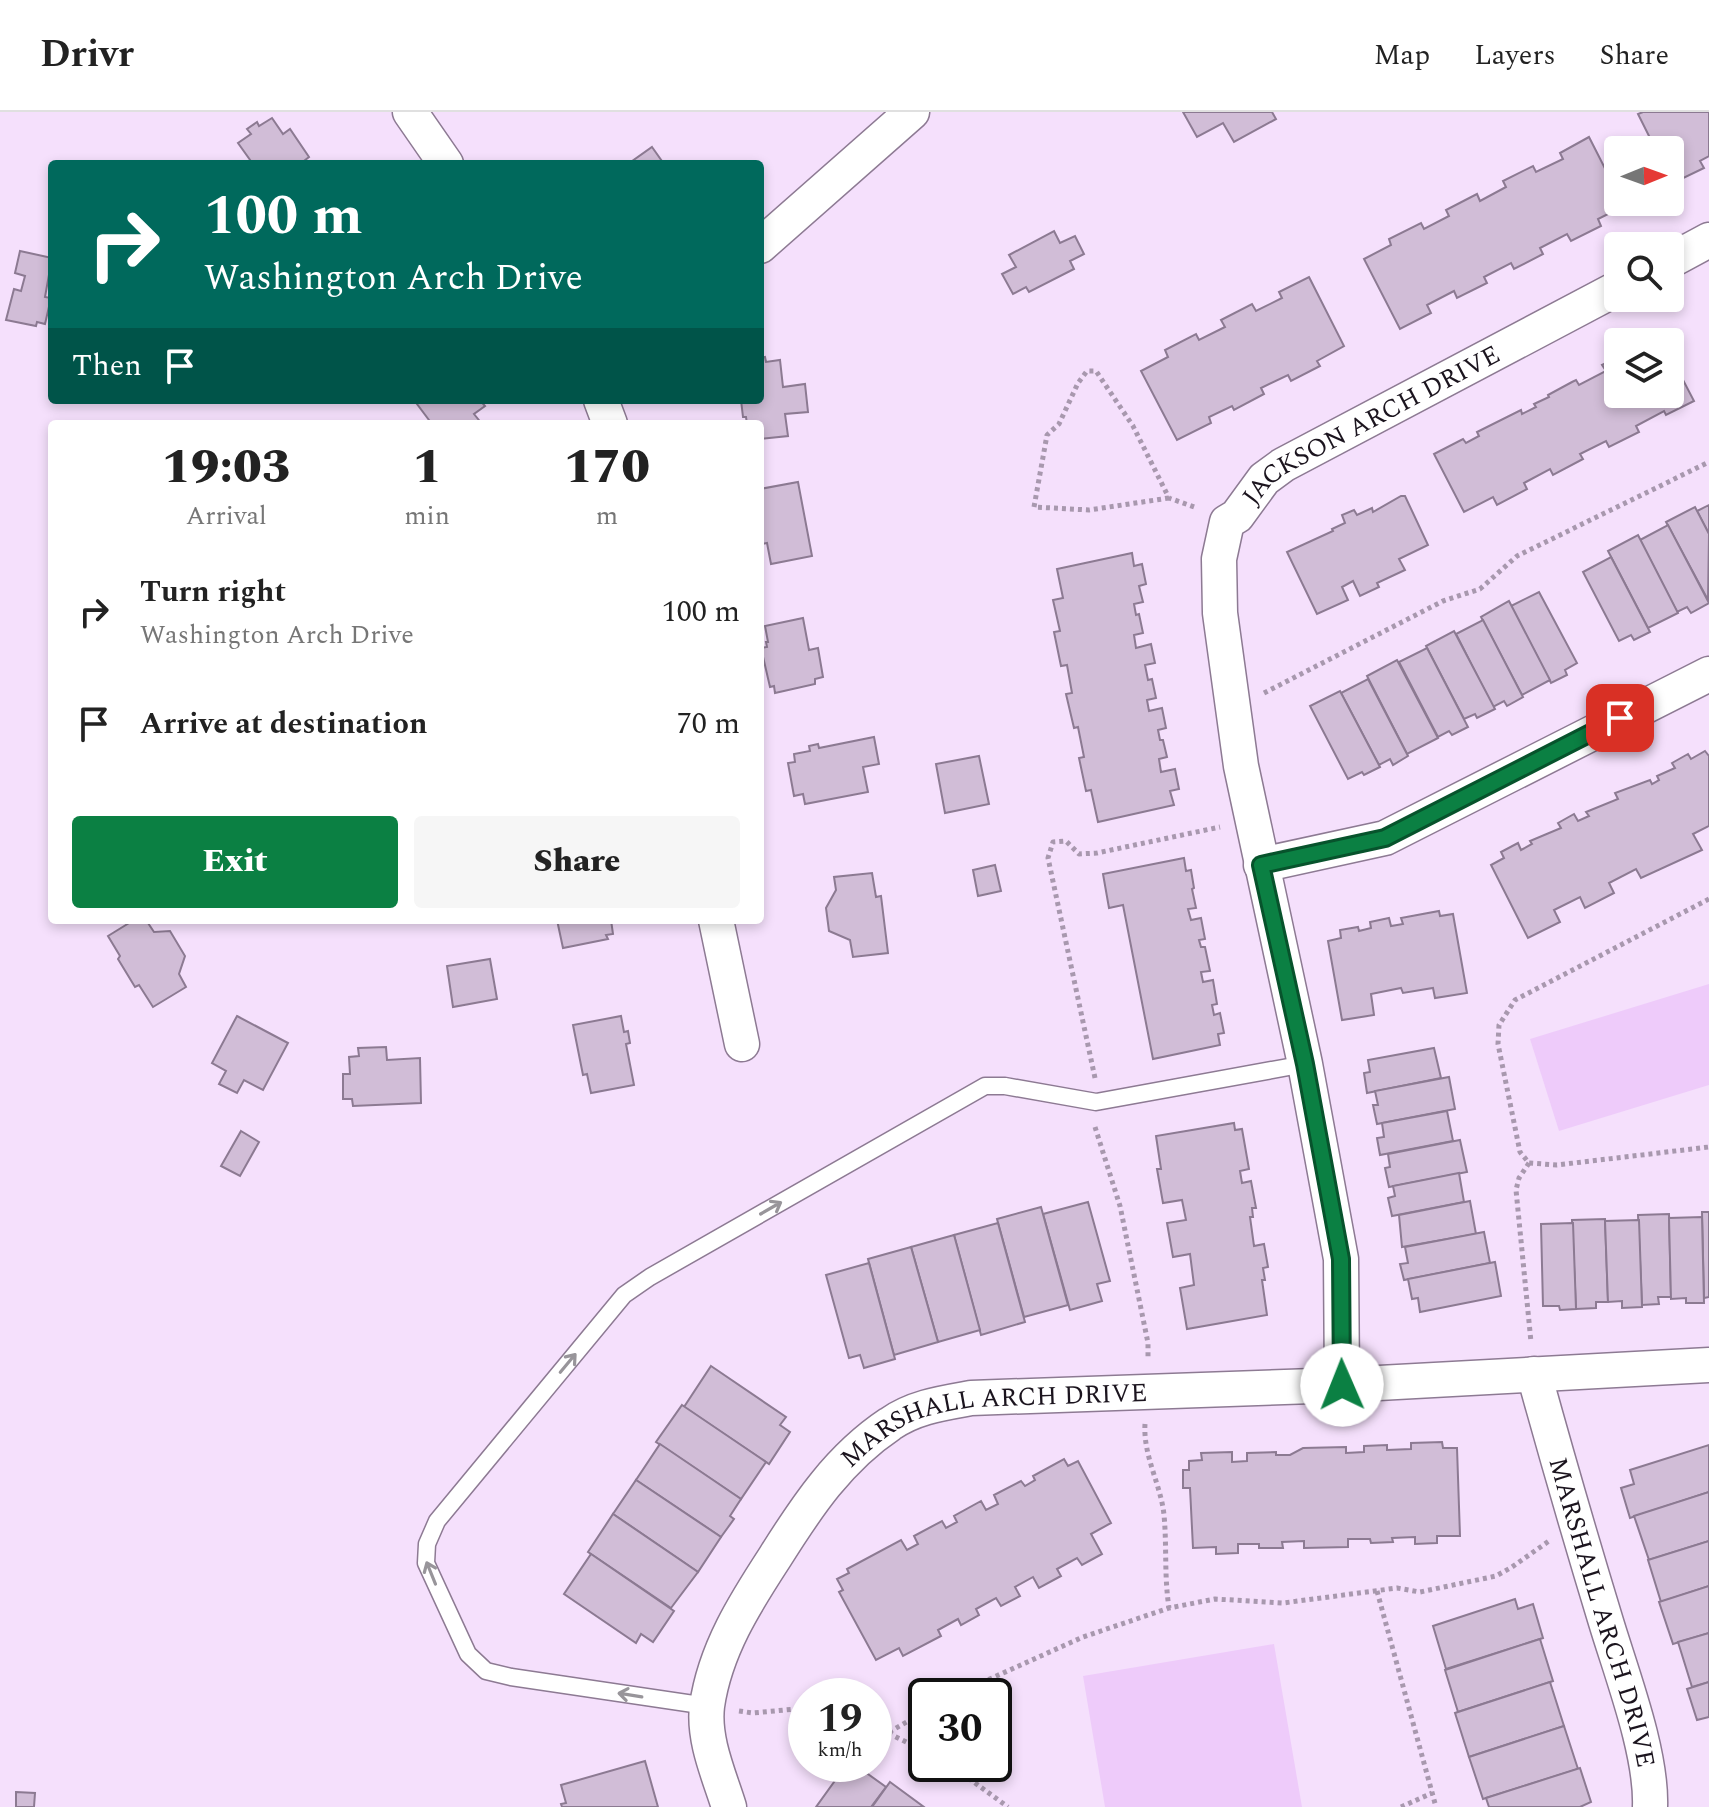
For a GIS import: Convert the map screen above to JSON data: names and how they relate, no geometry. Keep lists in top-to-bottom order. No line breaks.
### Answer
{"streets":{"street":["JACKSON ARCH DRIVE","MARSHALL ARCH DRIVE"]},"crossings":[["JACKSON ARCH DRIVE","MARSHALL ARCH DRIVE"]],"north":"right","page":{"header":"Drivr","nav":["Map","Layers","Share"],"turn":["100 m","Washington Arch Drive"],"then":"Then","eta":["19:03","Arrival","1","min","170","m"],"list":[{"name":"Turn right","note":"Washington Arch Drive","value":"100 m"},{"name":"Arrive at destination","value":"70 m"}],"buttons":["Exit","Share"],"speed":"19 km/h","limit":"30"}}
